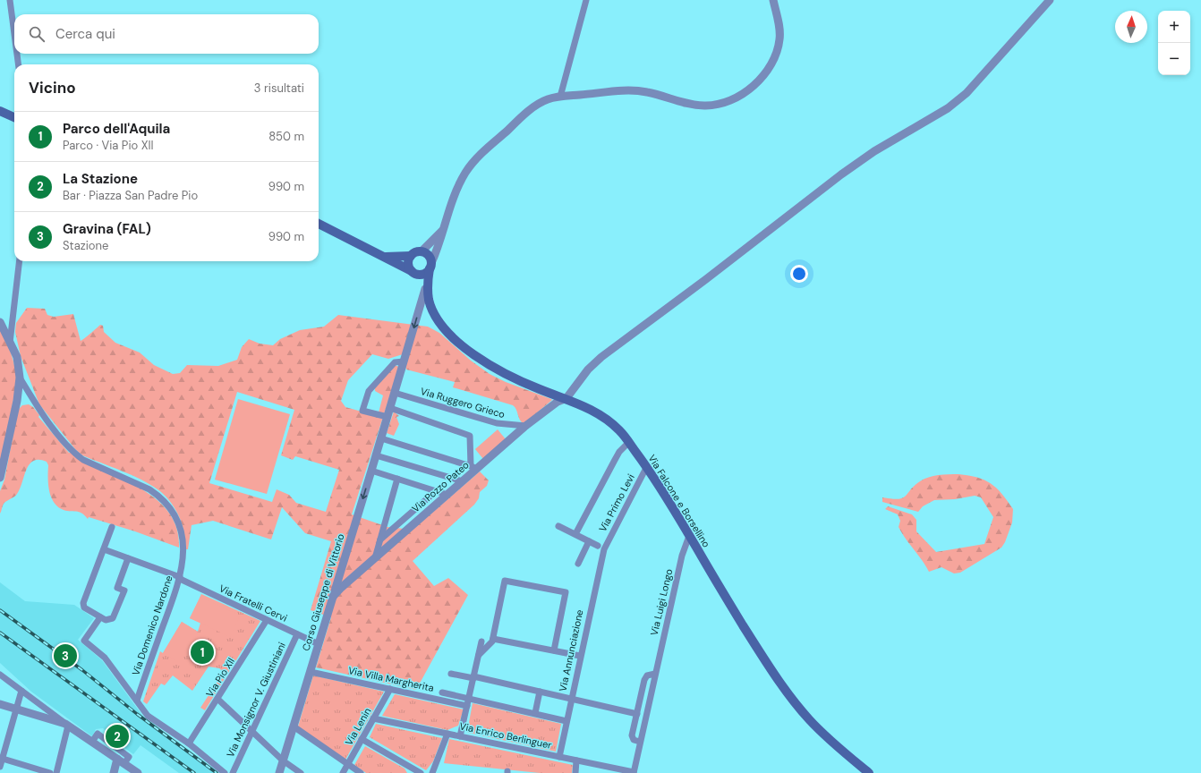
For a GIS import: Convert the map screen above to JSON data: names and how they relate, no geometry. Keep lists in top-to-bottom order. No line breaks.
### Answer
{"streets":{"main road":["Via Falcone e Borsellino"],"street":["Via Ruggero Grieco","Via Pozzo Pateo","Via Primo Levi","Corso Giuseppe di Vittorio","Via Luigi Longo","Via Fratelli Cervi","Via Domenico Nardone","Via Annunciazione","Via Pio XII","Via Villa Margherita","Via Monsignor V. Giustiniani","Via Lenin","Via Enrico Berlinguer"]},"crossings":[["Via Ruggero Grieco","Via Pozzo Pateo"],["Via Ruggero Grieco","Corso Giuseppe di Vittorio"],["Via Pozzo Pateo","Via Falcone e Borsellino"],["Via Pozzo Pateo","Corso Giuseppe di Vittorio"],["Via Falcone e Borsellino","Via Primo Levi"],["Via Falcone e Borsellino","Corso Giuseppe di Vittorio"],["Via Falcone e Borsellino","Via Luigi Longo"],["Via Primo Levi","Via Annunciazione"],["Corso Giuseppe di Vittorio","Via Fratelli Cervi"],["Corso Giuseppe di Vittorio","Via Villa Margherita"],["Via Luigi Longo","Via Enrico Berlinguer"],["Via Fratelli Cervi","Via Domenico Nardone"],["Via Fratelli Cervi","Via Pio XII"],["Via Fratelli Cervi","Via Monsignor V. Giustiniani"],["Via Annunciazione","Via Villa Margherita"],["Via Annunciazione","Via Enrico Berlinguer"],["Via Villa Margherita","Via Lenin"],["Via Lenin","Via Enrico Berlinguer"]],"north":"top","page":{"map_buttons":["+","−"],"search":"Cerca qui","heading":["Vicino","3 risultati"],"list":[{"mark":"1","name":"Parco dell'Aquila","note":"Parco · Via Pio XII","value":"850 m"},{"mark":"2","name":"La Stazione","note":"Bar · Piazza San Padre Pio","value":"990 m"},{"mark":"3","name":"Gravina (FAL)","note":"Stazione","value":"990 m"}],"pins":["1","3","2"]}}
